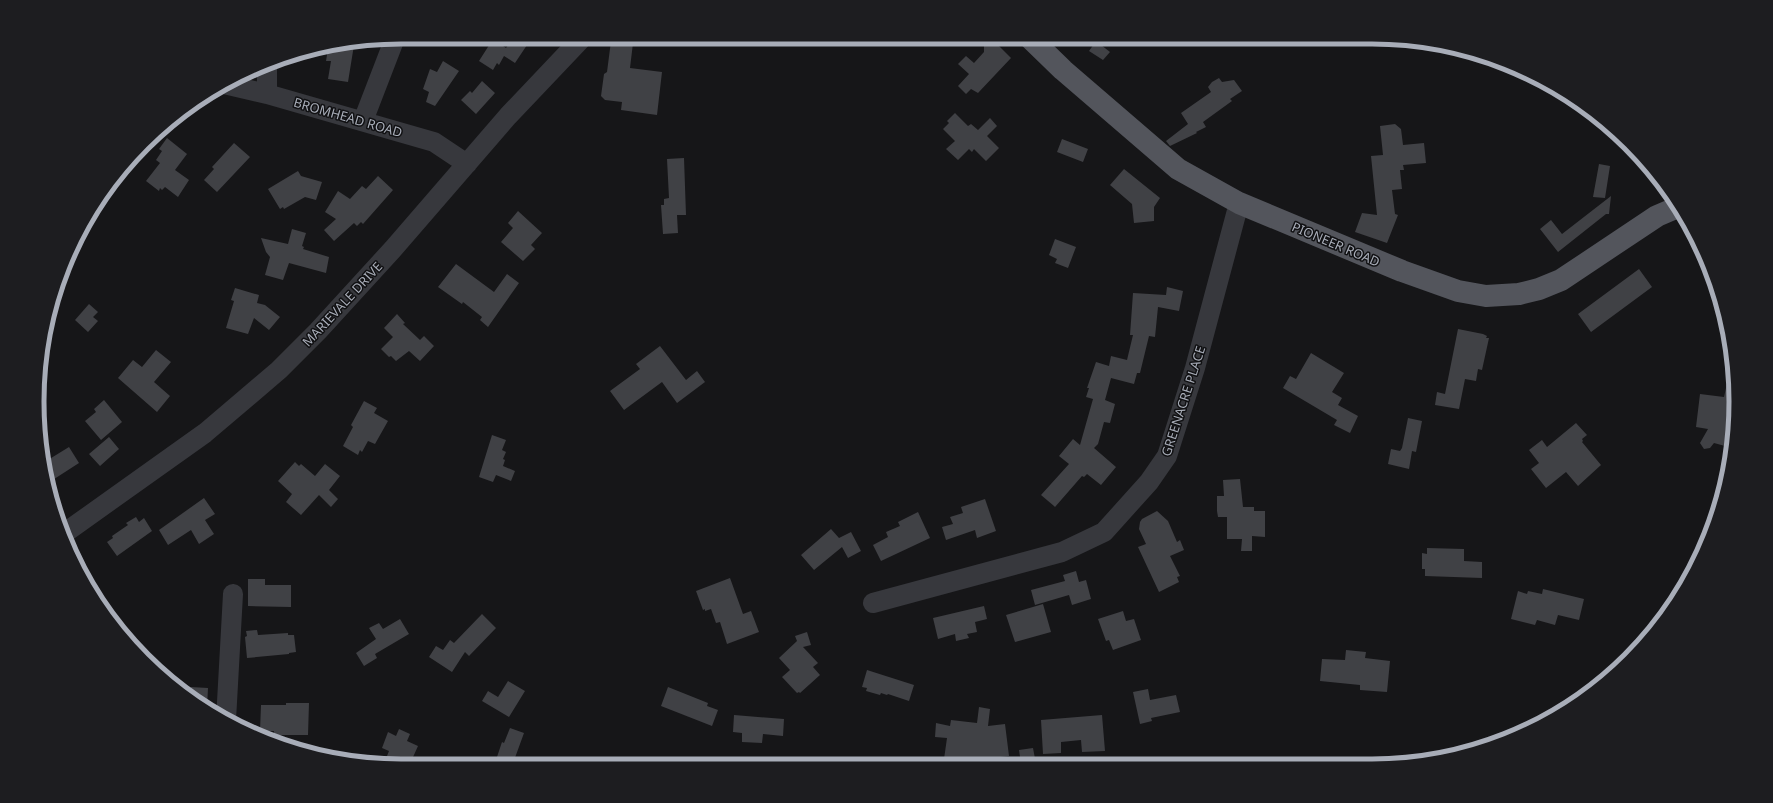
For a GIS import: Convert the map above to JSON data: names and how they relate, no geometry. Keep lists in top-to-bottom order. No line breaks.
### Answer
{"streets":{"main road":["PIONEER ROAD"],"street":["BROMHEAD ROAD","MARIEVALE DRIVE","GREENACRE PLACE"]},"crossings":[["BROMHEAD ROAD","MARIEVALE DRIVE"],["PIONEER ROAD","GREENACRE PLACE"]]}
